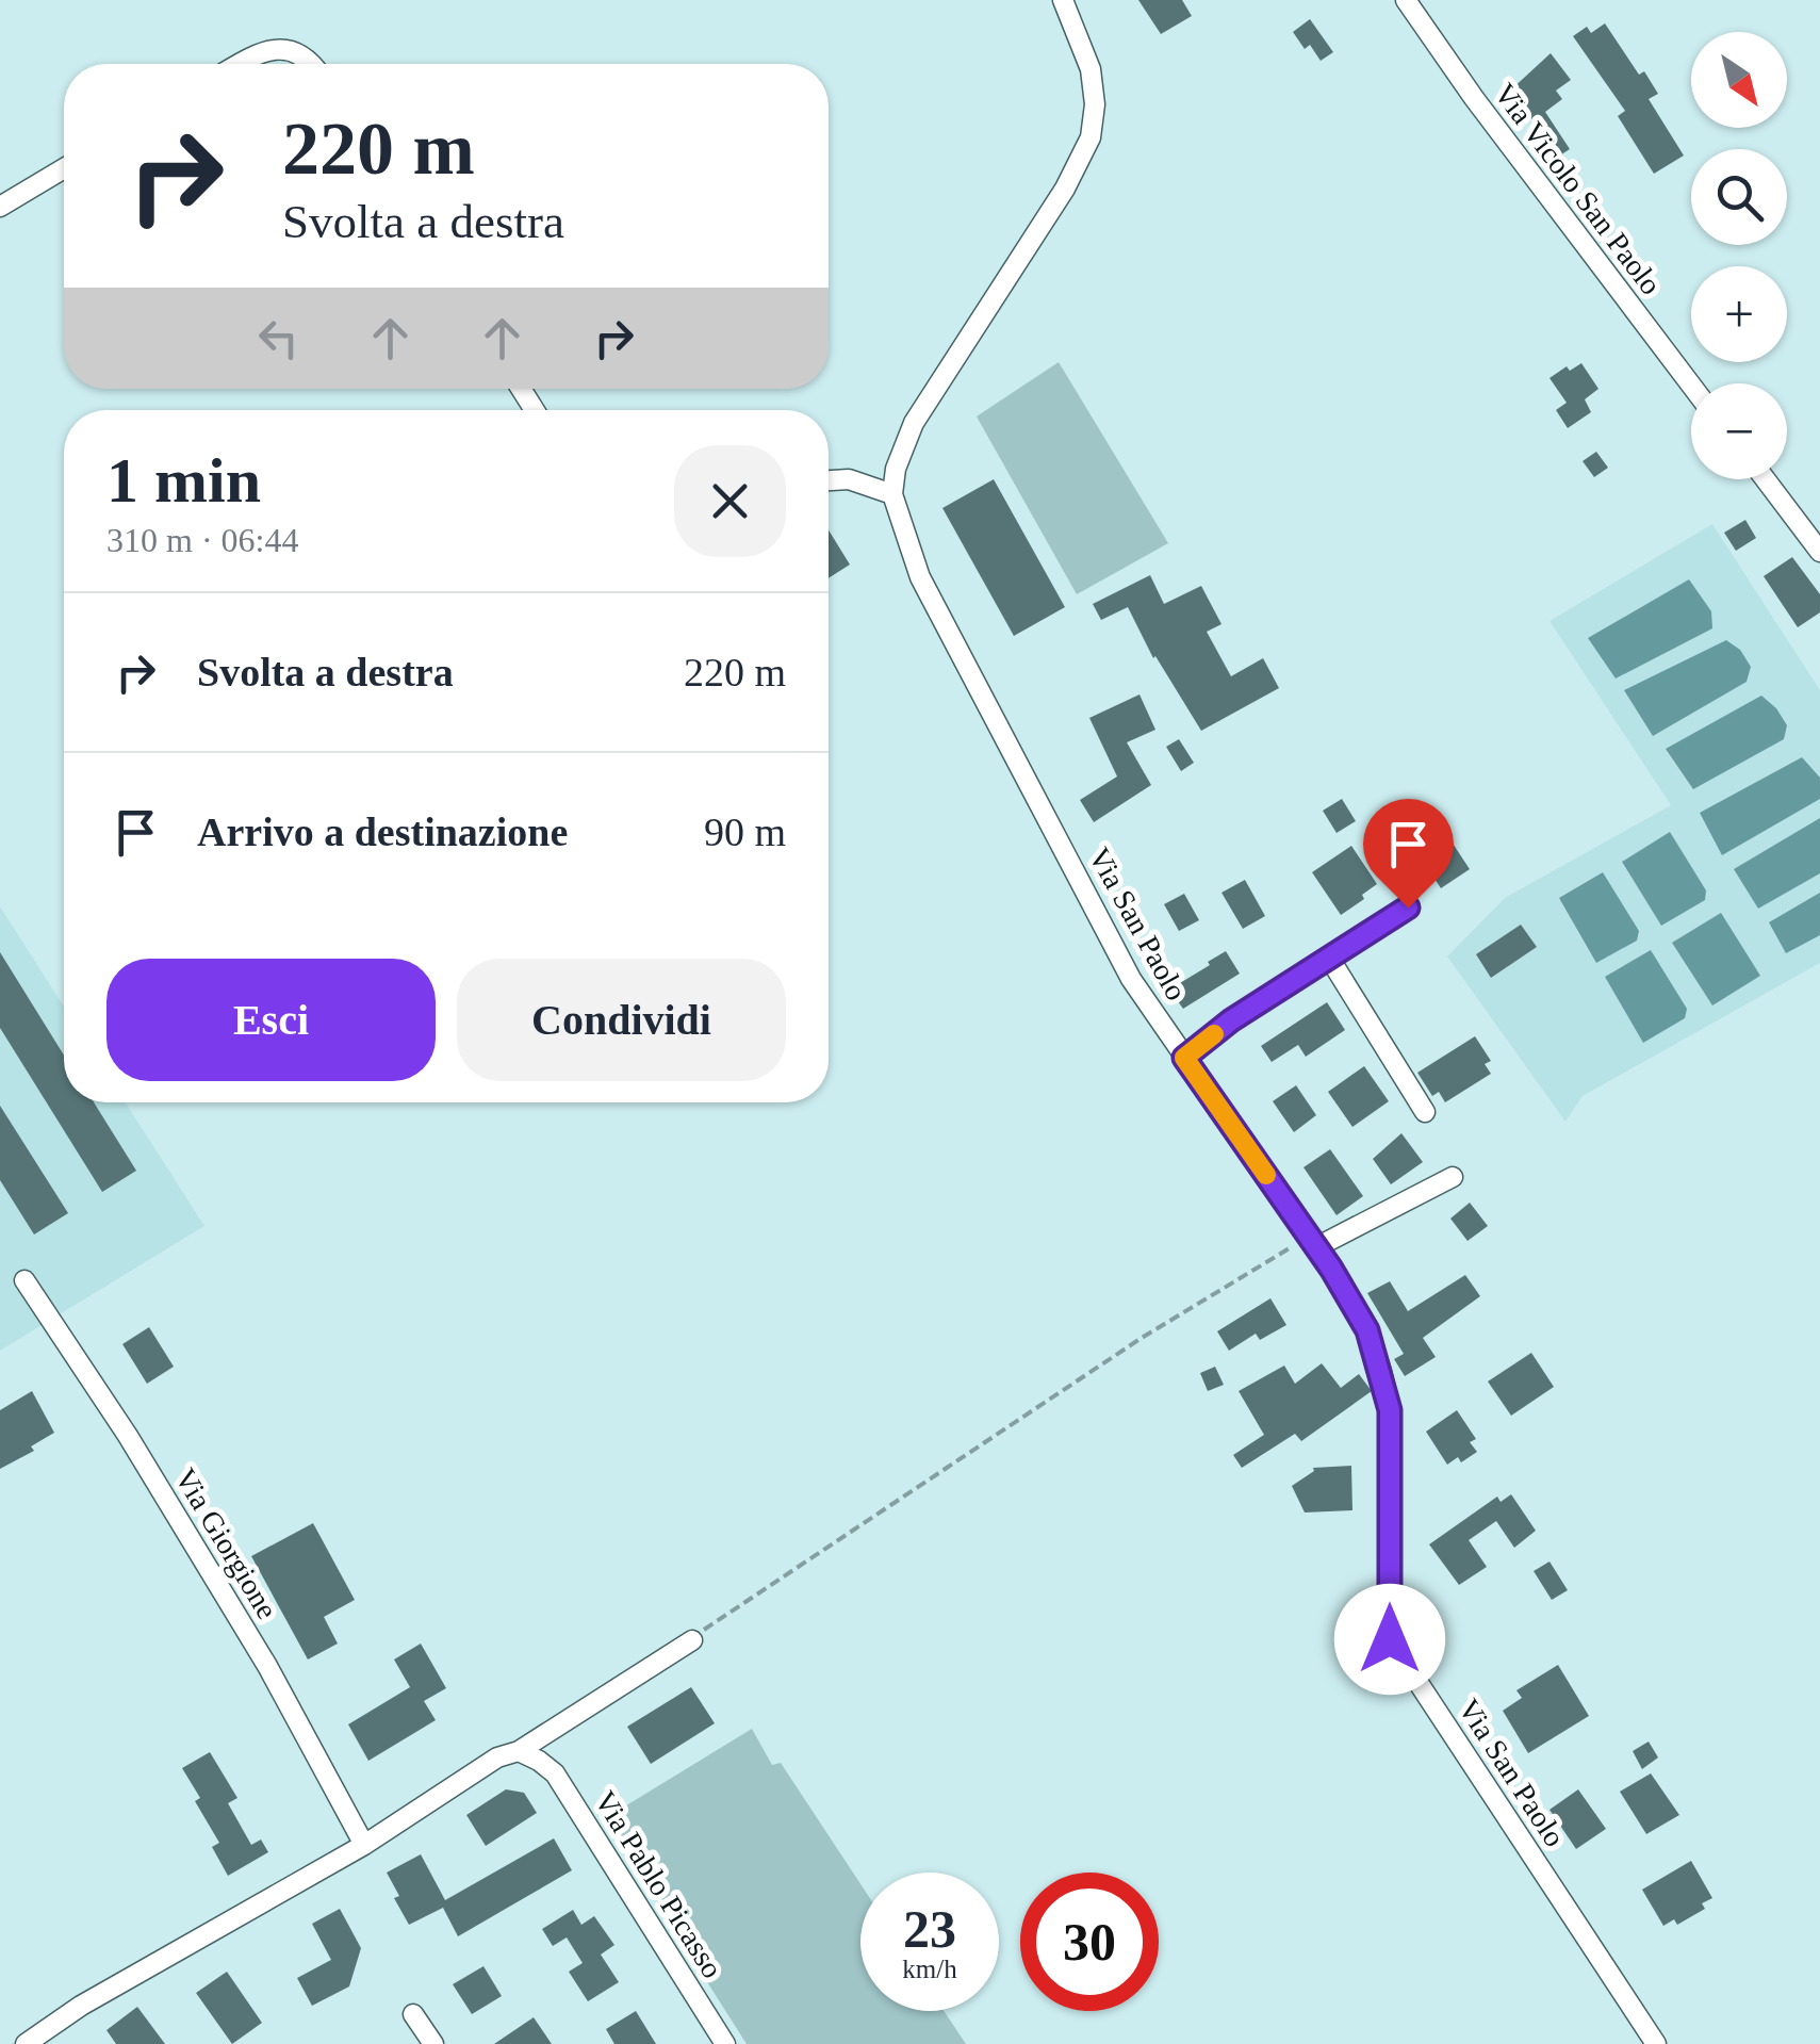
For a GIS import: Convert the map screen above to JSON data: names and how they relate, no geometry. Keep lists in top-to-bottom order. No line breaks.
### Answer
{"streets":{"street":["Via Vicolo San Paolo","Via San Paolo","Via Giorgione","Via Pablo Picasso"]},"north":"bottom right","page":{"map_buttons":["+","−"],"turn":["220 m","Svolta a destra"],"heading":["1 min","310 m · 06:44"],"list":[{"name":"Svolta a destra","value":"220 m"},{"name":"Arrivo a destinazione","value":"90 m"}],"buttons":["Esci","Condividi"],"speed":"23 km/h","limit":"30"}}
